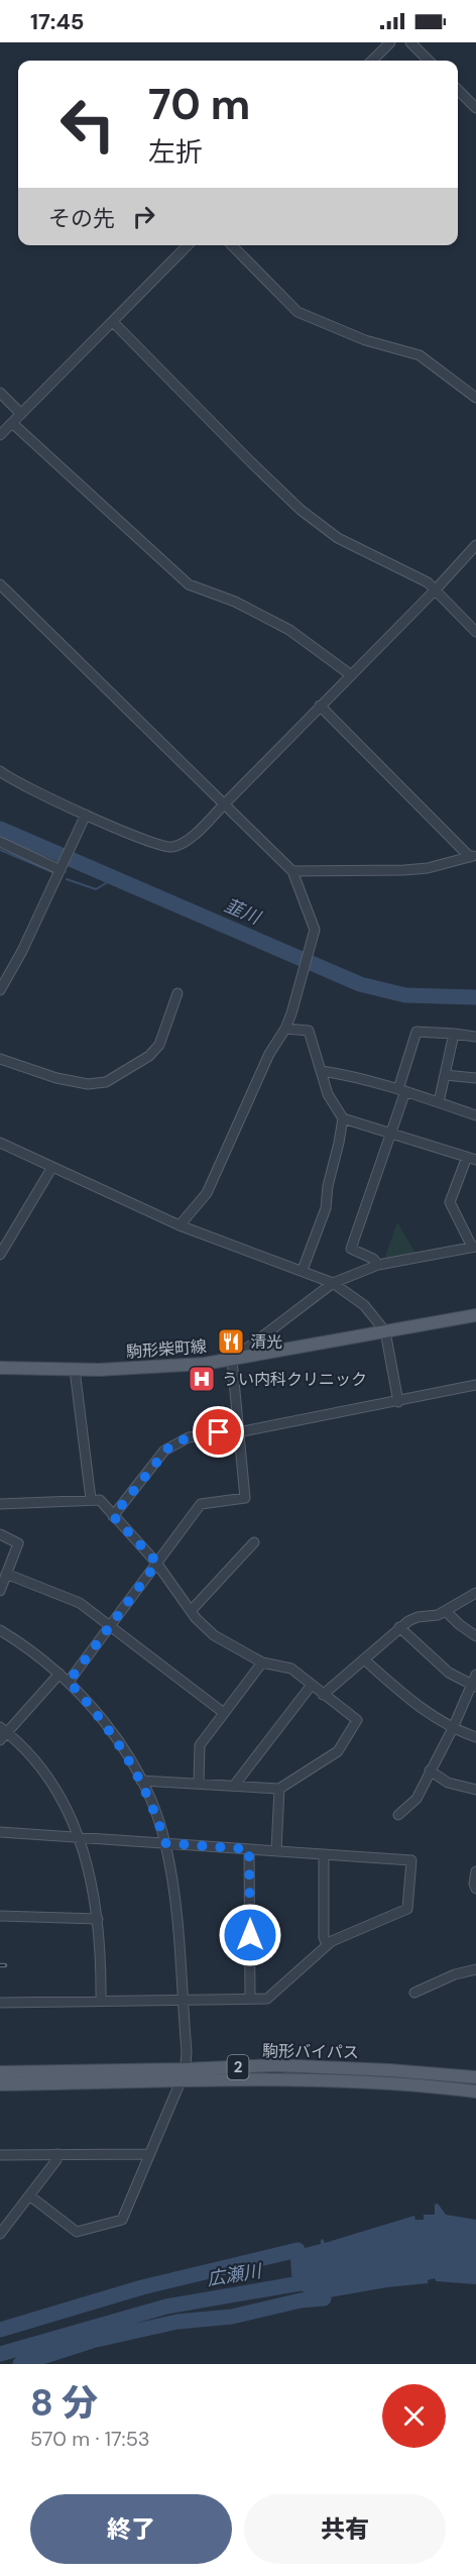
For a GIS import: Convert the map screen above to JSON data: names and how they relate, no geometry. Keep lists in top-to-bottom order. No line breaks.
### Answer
{"streets":{"main road":["駒形柴町線","駒形バイパス","2"]},"water":["韮川","広瀬川"],"places":{"restaurant":["清光"],"hospital":["うい内科クリニック"]},"page":{"status":"17:45","turn":["70 m","左折"],"then":"その先","heading":["8 分","570 m · 17:53"],"buttons":["終了","共有"]}}
